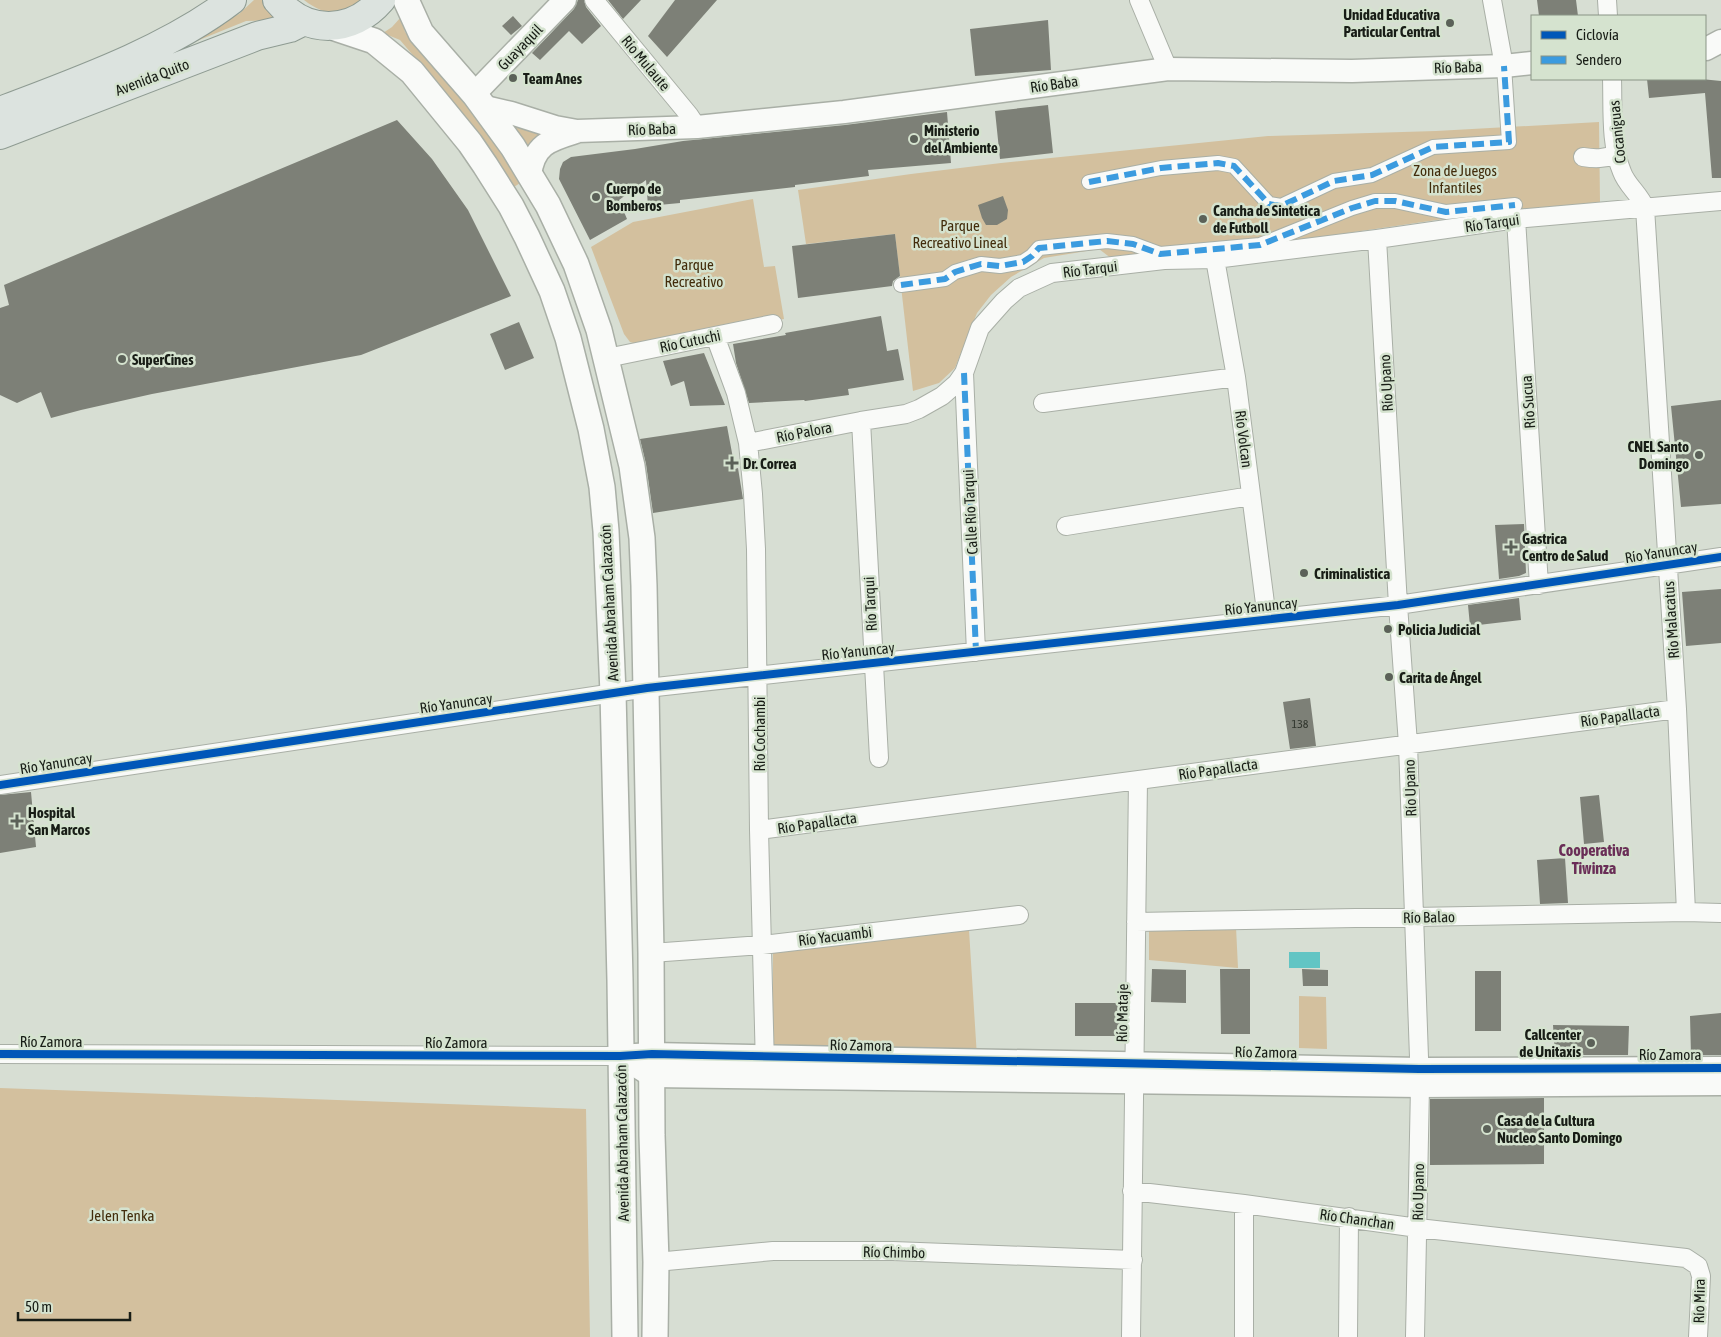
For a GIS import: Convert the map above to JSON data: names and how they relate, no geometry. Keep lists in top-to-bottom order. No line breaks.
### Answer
{"streets":{"main road":["Avenida Quito","Avenida Abraham Calazacón"],"street":["Guayaquil","Río Mulaute","Río Baba","Cocaniguas","Río Tarqui","Río Cutuchi","Río Upano","Río Sucua","Río Palora","Río Volcan","Calle Río Tarqui","Río Yanuncay","Río Malacatus","Río Papallacta","Río Cochambi","Río Balao","Río Yacuambi","Río Mataje","Río Zamora","Río Chanchan","Río Chimbo","Río Mira"]},"crossings":[["Guayaquil","Río Baba"],["Guayaquil","Avenida Abraham Calazacón"],["Río Mulaute","Río Baba"],["Río Baba","Avenida Abraham Calazacón"],["Cocaniguas","Río Tarqui"],["Cocaniguas","Río Malacatus"],["Río Tarqui","Río Upano"],["Río Tarqui","Río Sucua"],["Río Tarqui","Río Palora"],["Río Tarqui","Río Volcan"],["Río Tarqui","Calle Río Tarqui"],["Río Tarqui","Río Yanuncay"],["Río Tarqui","Río Malacatus"],["Río Cutuchi","Avenida Abraham Calazacón"],["Río Cutuchi","Río Cochambi"],["Río Upano","Río Yanuncay"],["Río Upano","Río Papallacta"],["Río Upano","Río Balao"],["Río Upano","Río Zamora"],["Río Upano","Río Chanchan"],["Río Sucua","Río Yanuncay"],["Río Palora","Río Cochambi"],["Río Volcan","Río Yanuncay"],["Calle Río Tarqui","Río Yanuncay"],["Río Yanuncay","Avenida Abraham Calazacón"],["Río Yanuncay","Río Malacatus"],["Río Yanuncay","Río Cochambi"],["Avenida Abraham Calazacón","Río Yacuambi"],["Avenida Abraham Calazacón","Río Zamora"],["Avenida Abraham Calazacón","Río Chimbo"],["Río Malacatus","Río Papallacta"],["Río Malacatus","Río Balao"],["Río Papallacta","Río Cochambi"],["Río Papallacta","Río Mataje"],["Río Cochambi","Río Yacuambi"],["Río Cochambi","Río Zamora"],["Río Balao","Río Mataje"],["Río Mataje","Río Zamora"],["Río Mataje","Río Chanchan"],["Río Mataje","Río Chimbo"],["Río Chanchan","Río Mira"]],"districts":["Cooperativa Tiwinza"],"parks":["Zona de Juegos Infantiles","Parque Recreativo Lineal","Parque Recreativo","Jelen Tenka"],"places":{"other":["Unidad Educativa Particular Central","Team Anes","Ministerio del Ambiente","Cuerpo de Bomberos","Cancha de Sintetica de Futboll","SuperCines","CNEL Santo Domingo","Criminalistica","Policia Judicial","Carita de Ángel","Callcenter de Unitaxis","Casa de la Cultura Nucleo Santo Domingo"],"health":["Dr. Correa","Gastrica Centro de Salud","Hospital San Marcos"]},"house_numbers":["138"],"legend":["Ciclovía","Sendero"],"scale_bar":"50 m"}
